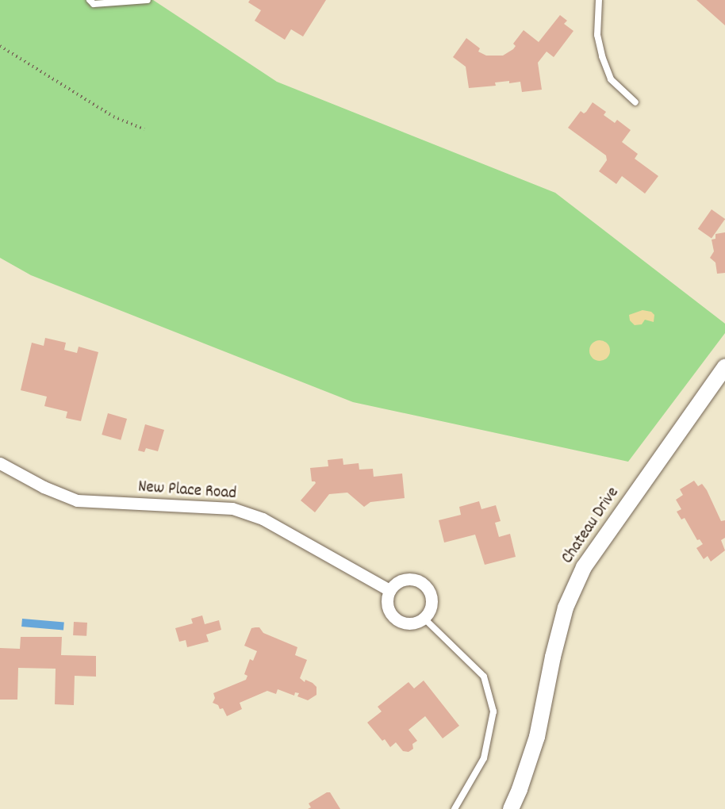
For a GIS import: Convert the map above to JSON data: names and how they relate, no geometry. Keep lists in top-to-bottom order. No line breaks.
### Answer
{"streets":{"street":["New Place Road","Chateau Drive"]}}
